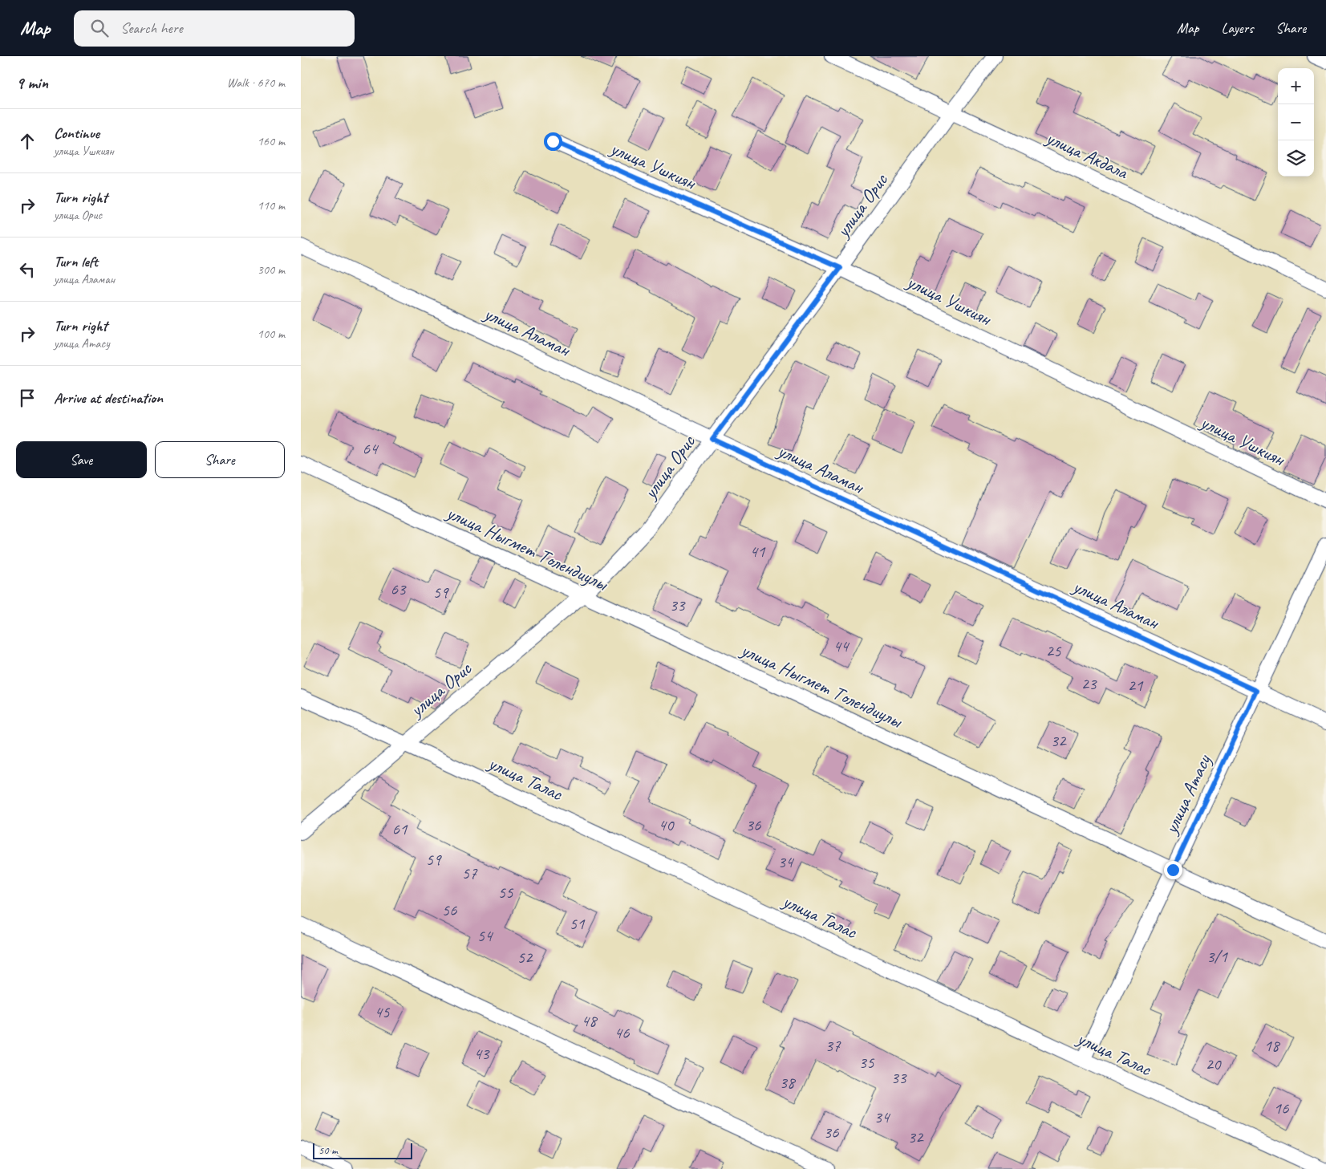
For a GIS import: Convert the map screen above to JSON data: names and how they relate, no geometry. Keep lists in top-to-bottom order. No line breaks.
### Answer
{"streets":{"street":["улица Акдала","улица Ушкиян","улица Орис","улица Аламан","улица Ныгмет Толендиулы","улица Талас","улица Атасу"]},"crossings":[["улица Акдала","улица Орис"],["улица Ушкиян","улица Орис"],["улица Орис","улица Аламан"],["улица Орис","улица Ныгмет Толендиулы"],["улица Орис","улица Талас"],["улица Аламан","улица Атасу"],["улица Ныгмет Толендиулы","улица Атасу"],["улица Талас","улица Атасу"]],"house_numbers":["64","41","63","59","33","44","25","23","21","32","40","36","61","59","34","57","55","56","51","54","3/1","52","45","48","46","37","18","43","35","20","33","38","16","34","36","32"],"scale_bar":"50 m","page":{"header":"Map","search":"Search here","nav":["Map","Layers","Share"],"heading":["9 min","Walk · 670 m"],"map_buttons":["+","−"],"list":[["Continue","улица Ушкиян","160 m"],["Turn right","улица Орис","110 m"],["Turn left","улица Аламан","300 m"],["Turn right","улица Атасу","100 m"],"Arrive at destination"],"buttons":["Save","Share"],"scale":"50 m"}}
